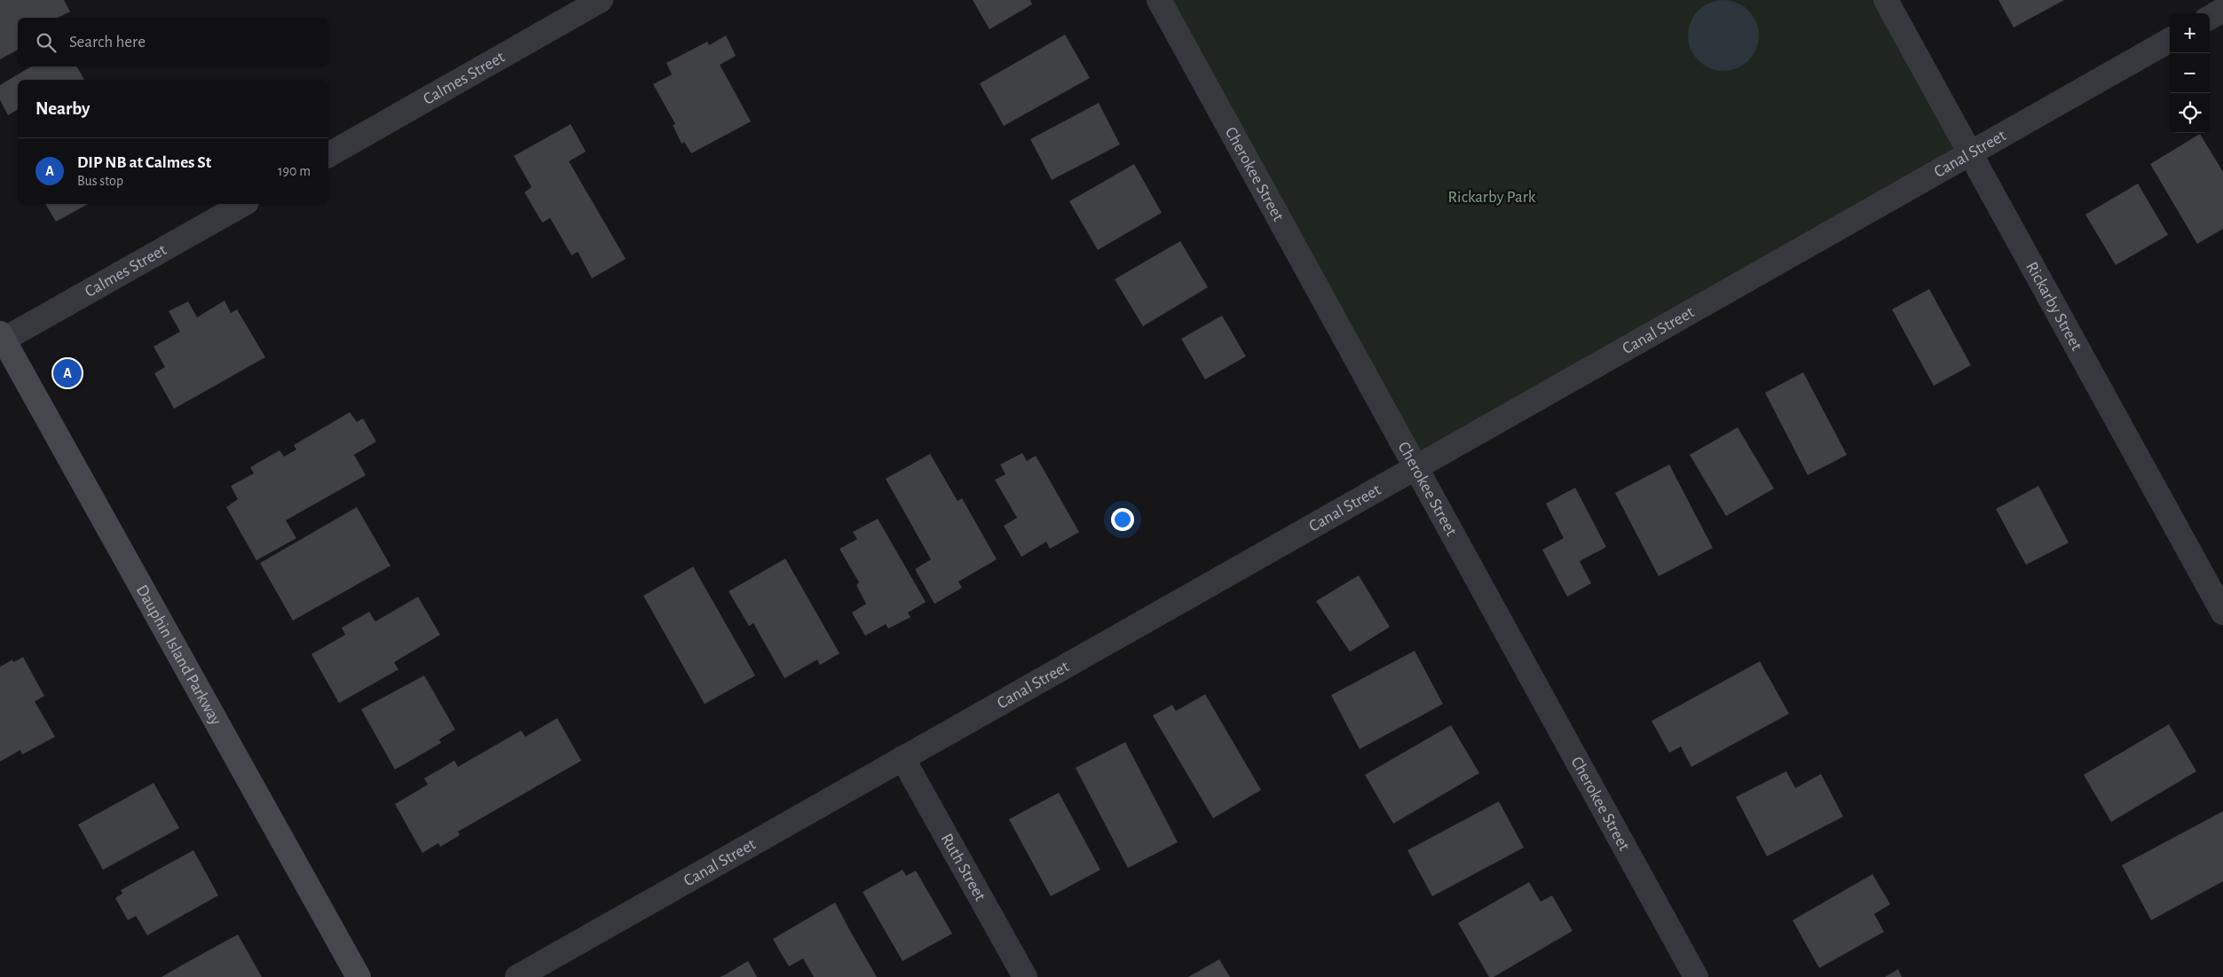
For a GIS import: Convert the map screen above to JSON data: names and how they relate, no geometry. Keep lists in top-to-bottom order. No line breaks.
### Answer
{"streets":{"main road":["Dauphin Island Parkway"],"street":["Calmes Street","Canal Street","Cherokee Street","Rickarby Street","Ruth Street"]},"crossings":[["Calmes Street","Dauphin Island Parkway"],["Canal Street","Cherokee Street"],["Canal Street","Rickarby Street"],["Canal Street","Ruth Street"]],"parks":["Rickarby Park"],"page":{"map_buttons":["+","−"],"search":"Search here","heading":"Nearby","list":[{"mark":"A","name":"DIP NB at Calmes St","note":"Bus stop","value":"190 m"}],"pins":"A"}}
